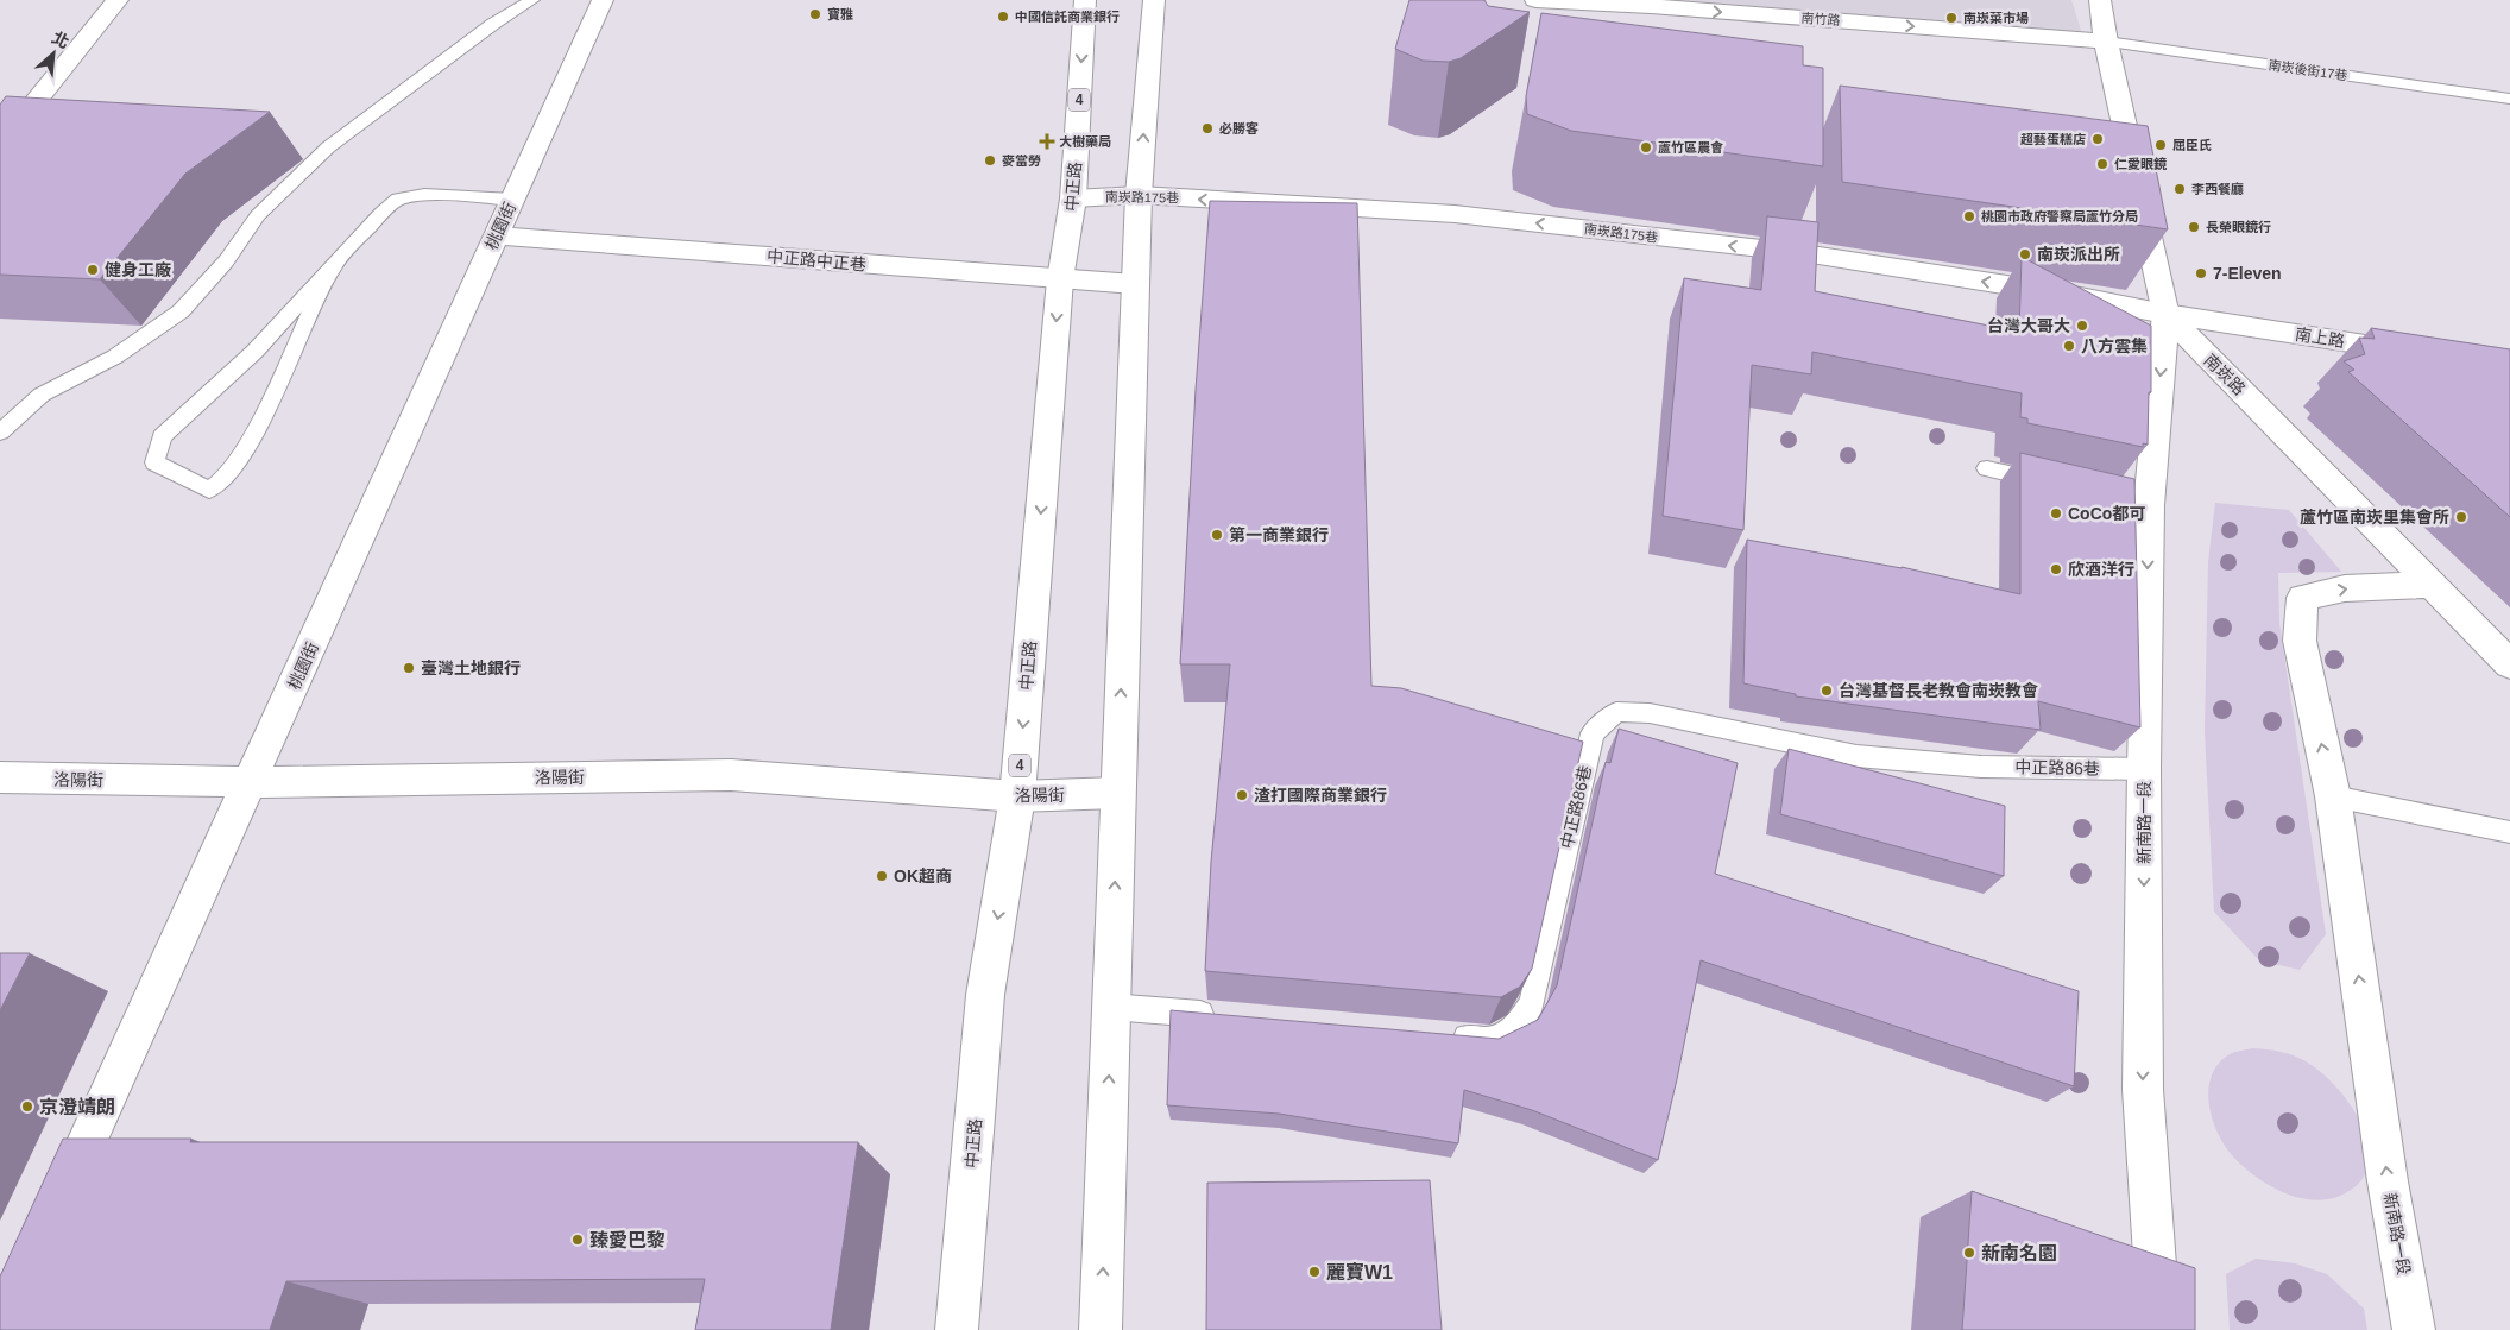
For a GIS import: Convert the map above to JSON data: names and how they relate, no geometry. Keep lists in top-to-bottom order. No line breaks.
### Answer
{"streets":{"street":["南竹路","4","中正路","南崁路175巷","桃園街","中正路中正巷","南上路","南崁路","洛陽街","新南路一段"],"lane":["南崁後街17巷","中正路86巷"]},"crossings":[["南竹路","南崁後街17巷"],["中正路","南崁路175巷"],["中正路","中正路中正巷"],["中正路","洛陽街"],["南崁路175巷","南上路"],["南崁路175巷","南崁路"],["南崁路175巷","新南路一段"],["桃園街","中正路中正巷"],["桃園街","洛陽街"],["南上路","南崁路"],["南上路","新南路一段"],["南崁路","新南路一段"],["中正路86巷","新南路一段"]],"one_way":["南竹路","南崁路175巷"],"places":{"other":["寶雅","中國信託商業銀行","南崁菜市場","必勝客","超藝蛋糕店","屈臣氏","蘆竹區農會","麥當勞","仁愛眼鏡","李西餐廳","桃園市政府警察局蘆竹分局","長榮眼鏡行","南崁派出所","健身工廠","7-Eleven","台灣大哥大","八方雲集","CoCo都可","蘆竹區南崁里集會所","第一商業銀行","欣酒洋行","臺灣土地銀行","台灣基督長老教會南崁教會","渣打國際商業銀行","OK超商","京澄靖朗","臻愛巴黎","新南名園","麗寶W1"],"health":["大樹藥局"]},"north":"top right"}
